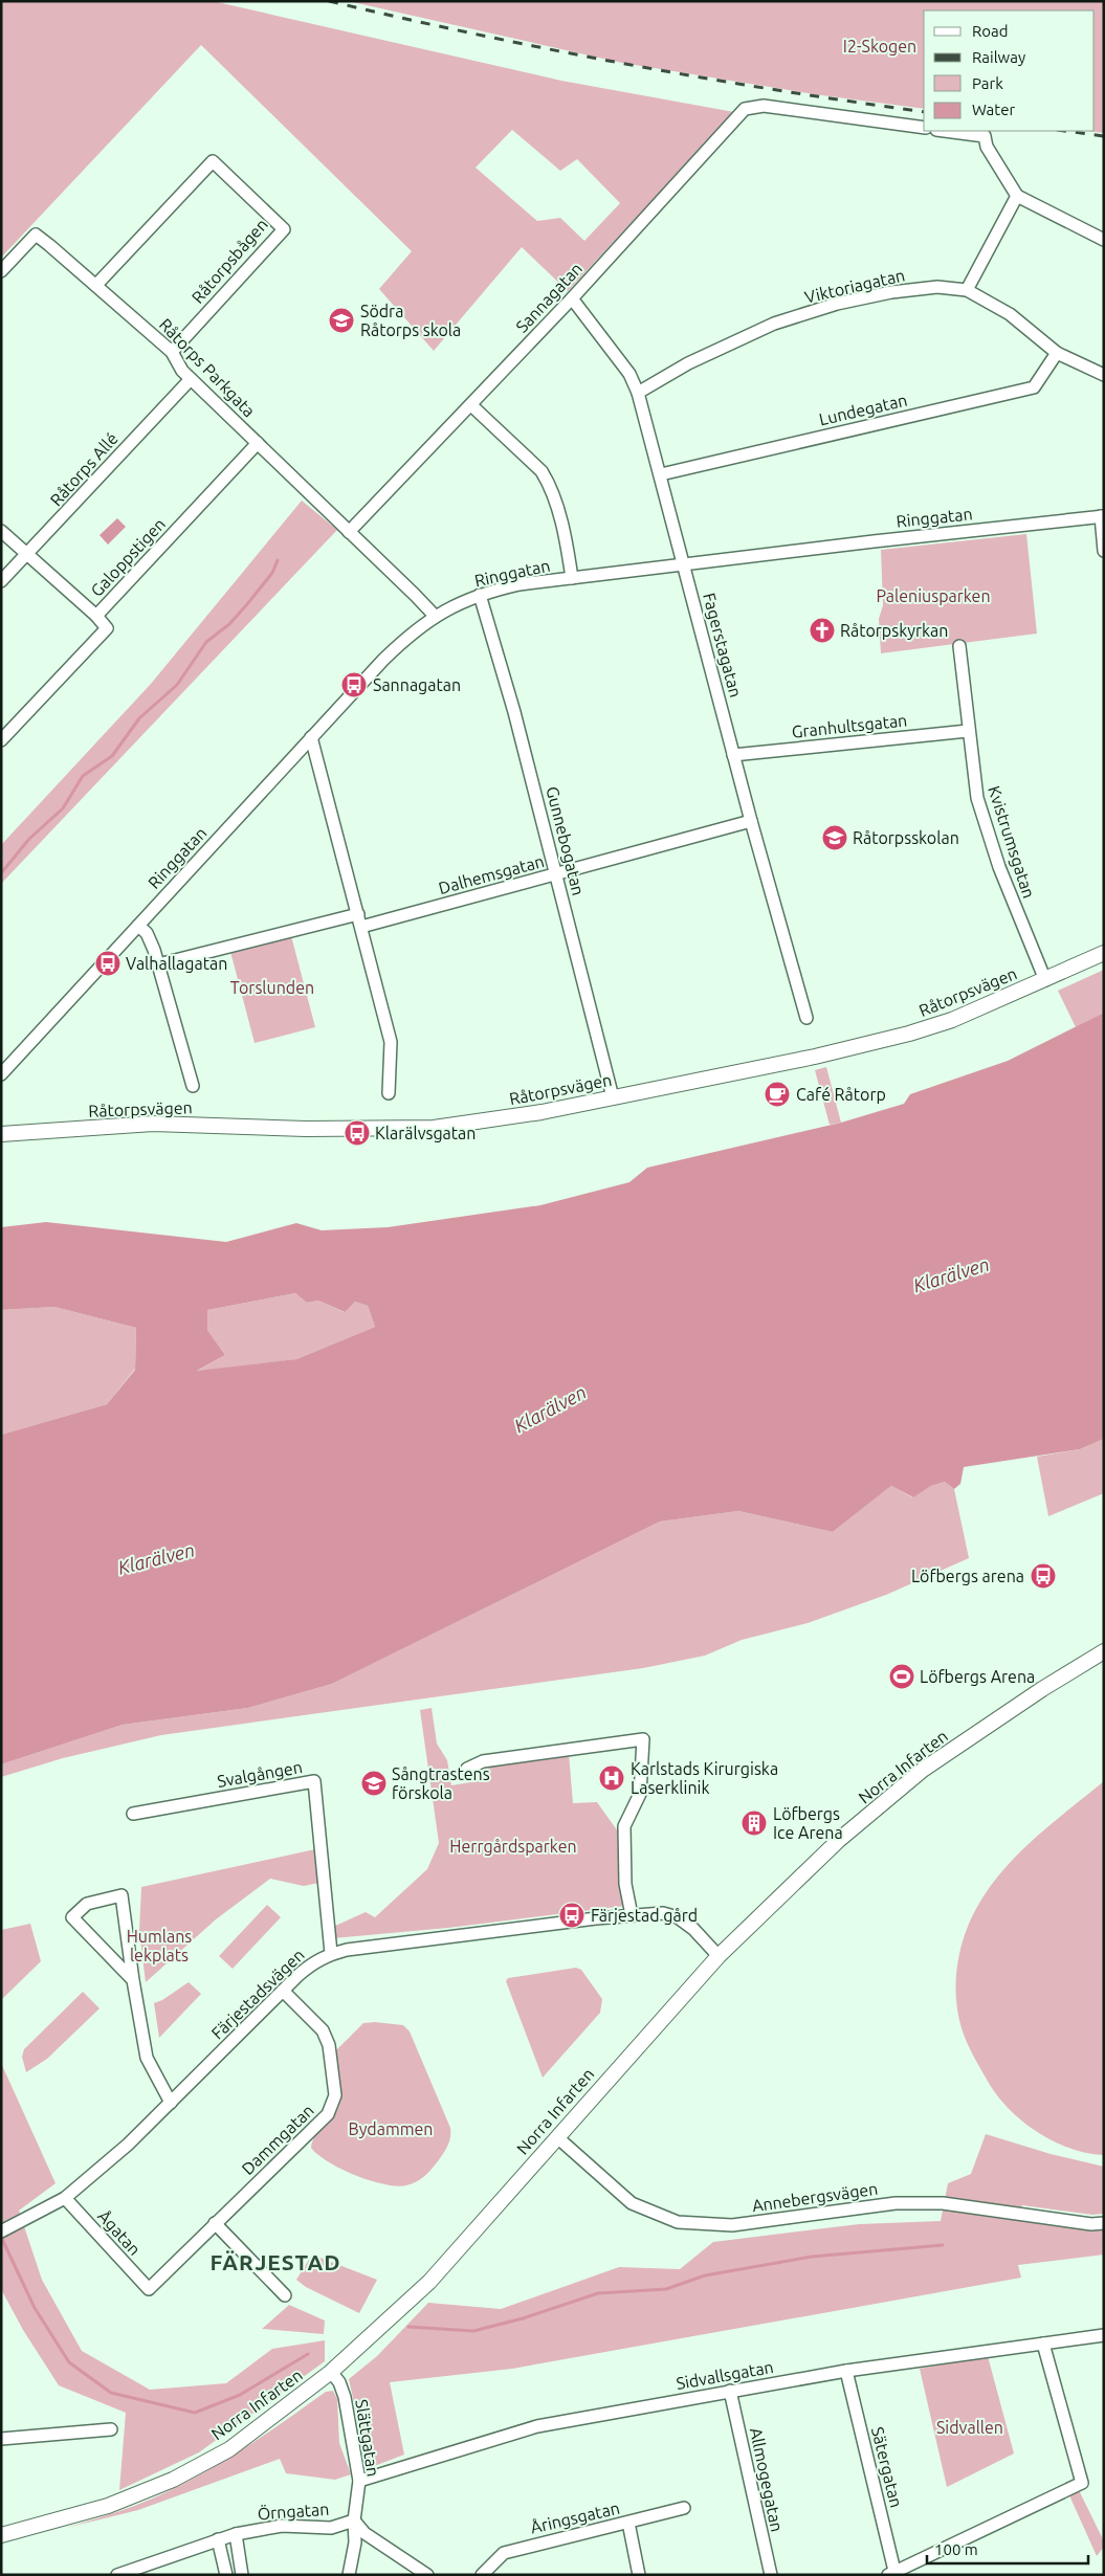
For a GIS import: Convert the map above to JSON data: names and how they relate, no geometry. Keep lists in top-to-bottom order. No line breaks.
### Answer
{"streets":{"street":["Råtorpsbågen","Viktoriagatan","Sannagatan","Råtorps Parkgata","Lundegatan","Råtorps Allé","Ringgatan","Galoppstigen","Fagerstagatan","Granhultsgatan","Gunnebogatan","Kvistrumsgatan","Dalhemsgatan","Råtorpsvägen","Norra Infarten","Svalgången","Färjestadsvägen","Dammgatan","Annebergsvägen","Ågatan","Sidvallsgatan","Slättgatan","Sätergatan","Allmogegatan","Örngatan","Åringsgatan"]},"crossings":[["Råtorpsbågen","Råtorps Parkgata"],["Viktoriagatan","Lundegatan"],["Viktoriagatan","Fagerstagatan"],["Sannagatan","Råtorps Parkgata"],["Sannagatan","Fagerstagatan"],["Råtorps Parkgata","Råtorps Allé"],["Råtorps Parkgata","Galoppstigen"],["Lundegatan","Fagerstagatan"],["Ringgatan","Fagerstagatan"],["Ringgatan","Gunnebogatan"],["Fagerstagatan","Granhultsgatan"],["Fagerstagatan","Dalhemsgatan"],["Granhultsgatan","Kvistrumsgatan"],["Gunnebogatan","Dalhemsgatan"],["Gunnebogatan","Råtorpsvägen"],["Kvistrumsgatan","Råtorpsvägen"],["Norra Infarten","Färjestadsvägen"],["Norra Infarten","Annebergsvägen"],["Norra Infarten","Slättgatan"],["Svalgången","Färjestadsvägen"],["Färjestadsvägen","Dammgatan"],["Färjestadsvägen","Ågatan"],["Dammgatan","Ågatan"],["Sidvallsgatan","Slättgatan"],["Sidvallsgatan","Sätergatan"],["Sidvallsgatan","Allmogegatan"],["Slättgatan","Örngatan"]],"districts":["FÄRJESTAD"],"water":["Klarälven"],"parks":["I2-Skogen","Paleniusparken","Torslunden","Herrgårdsparken","Humlans lekplats","Bydammen","Sidvallen"],"places":{"school or university":["Södra Råtorps skola","Råtorpsskolan","Sångtrastens förskola"],"church":["Råtorpskyrkan"],"bus stop":["Sannagatan","Valhallagatan","Klarälvsgatan","Löfbergs arena","Färjestad gård"],"cafe":["Café Råtorp"],"sports":["Löfbergs Arena"],"hospital":["Karlstads Kirurgiska Laserklinik"],"building":["Löfbergs Ice Arena"]},"legend":["Road","Railway","Park","Water"],"scale_bar":"100 m"}
